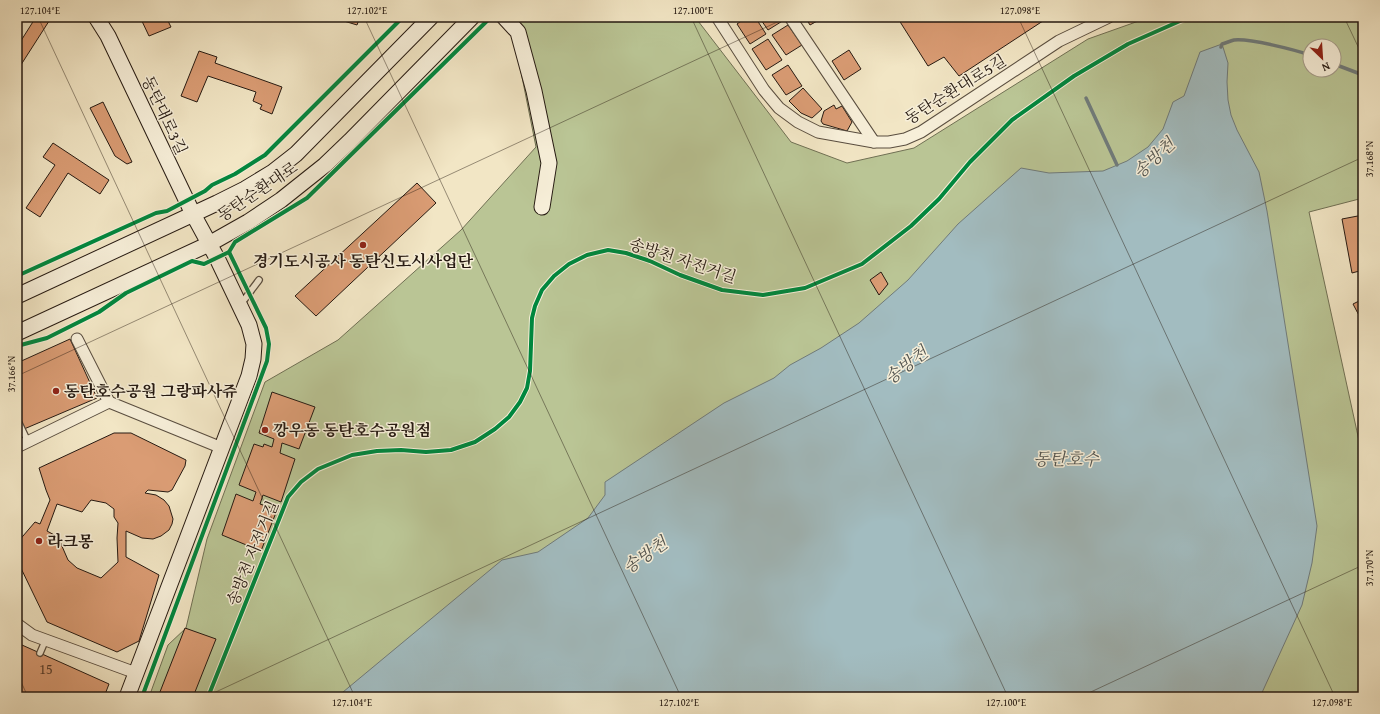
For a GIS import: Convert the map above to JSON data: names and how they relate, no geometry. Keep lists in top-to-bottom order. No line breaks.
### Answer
{"streets":{"main road":["동탄대로3길","동탄순환대로"],"street":["동탄순환대로5길"],"cycle path":["송방천 자전거길"]},"crossings":[["동탄대로3길","동탄순환대로"]],"water":["송방천","동탄호수"],"places":["경기도시공사 동탄신도시사업단","동탄호수공원 그랑파사쥬","깡우동 동탄호수공원점","라크몽"],"house_numbers":["15"],"north":"bottom right","coordinates":["127.104°E","127.102°E","127.100°E","127.098°E","37.168°N","37.166°N","37.170°N"]}
